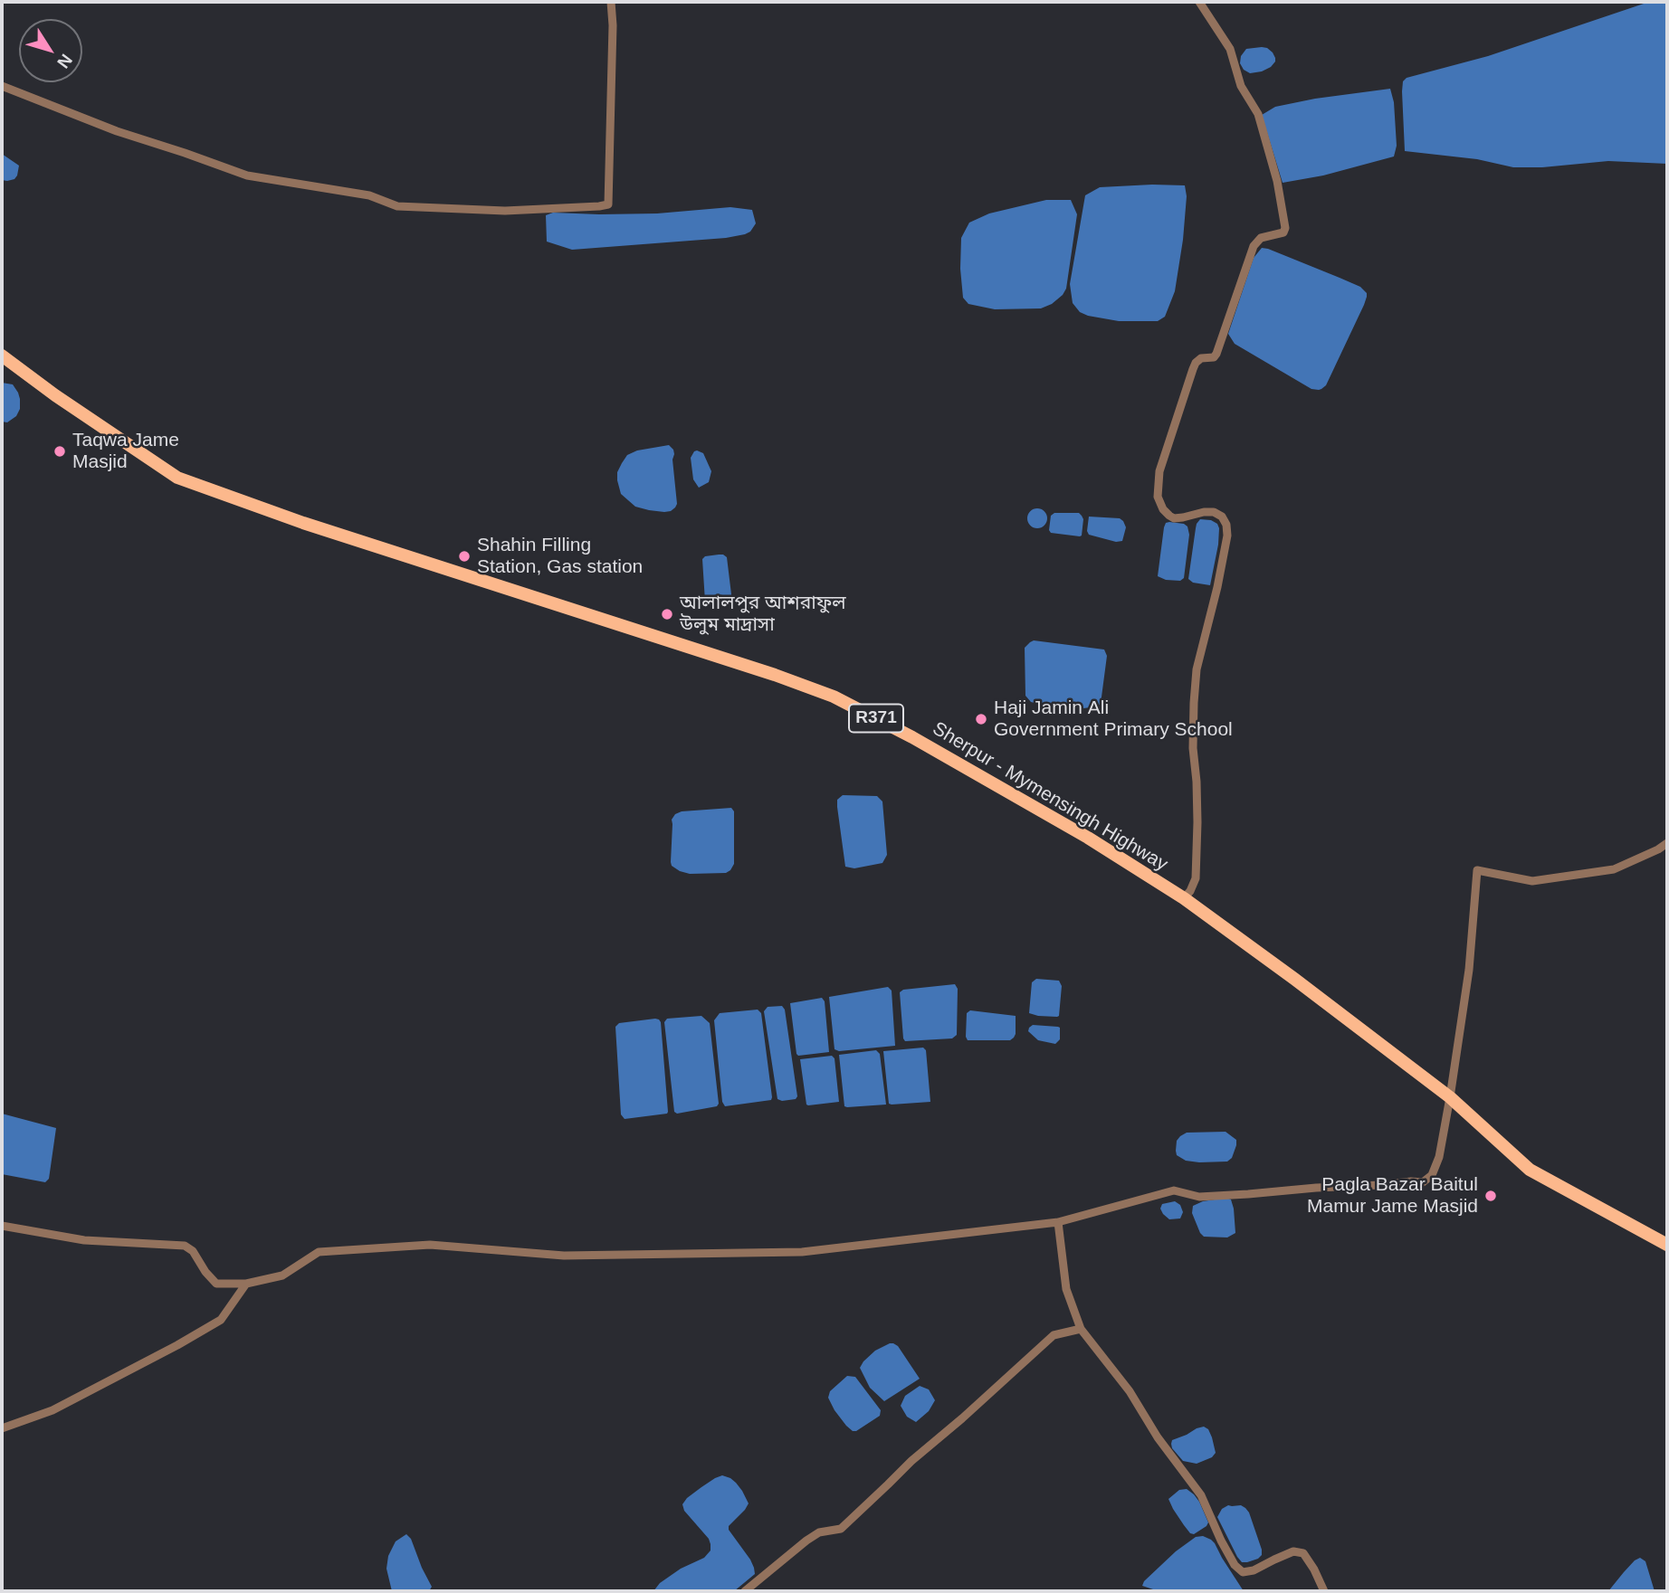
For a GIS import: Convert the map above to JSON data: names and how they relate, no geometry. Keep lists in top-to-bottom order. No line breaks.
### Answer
{"streets":{"main road":["R371","Sherpur - Mymensingh Highway"]},"places":["Taqwa Jame Masjid","Shahin Filling Station, Gas station","আলালপুর আশরাফুল উলুম মাদ্রাসা","Haji Jamin Ali Government Primary School","Pagla Bazar Baitul Mamur Jame Masjid"],"north":"bottom right"}
